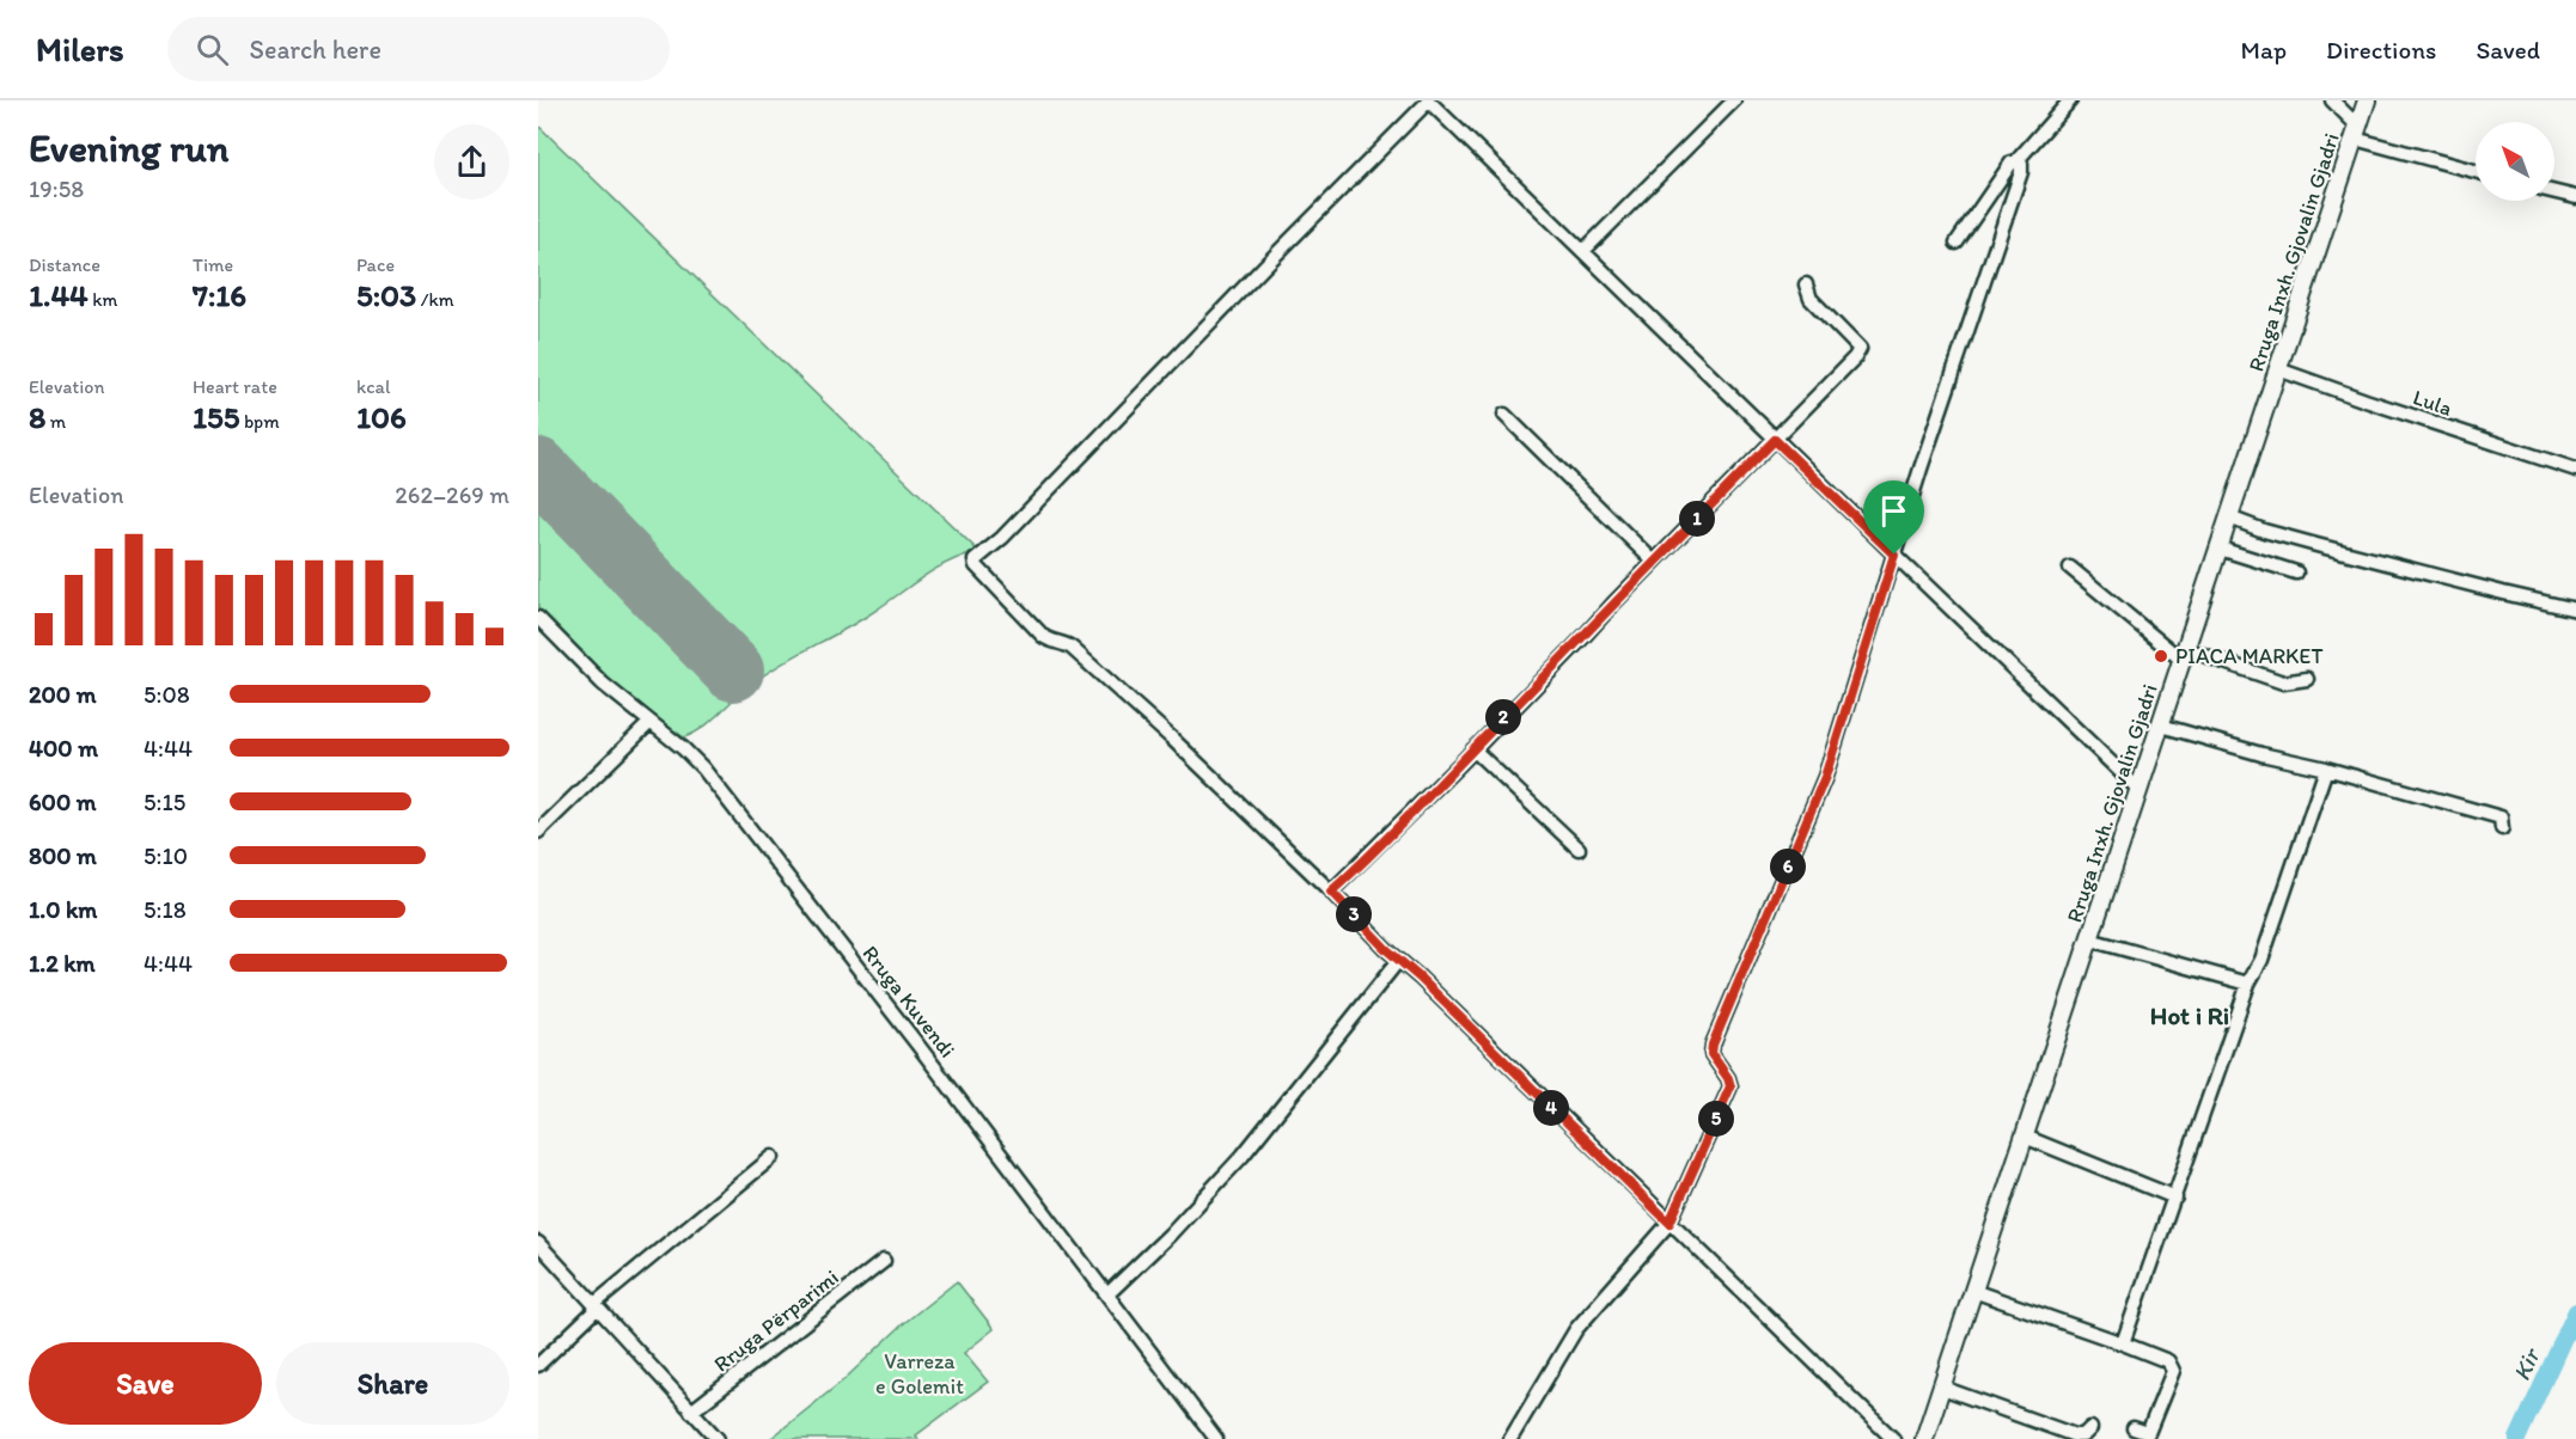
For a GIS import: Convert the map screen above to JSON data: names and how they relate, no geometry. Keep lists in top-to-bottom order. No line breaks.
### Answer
{"streets":{"main road":["Rruga Inxh. Gjovalin Gjadri"],"street":["Lula","Rruga Kuvendi","Rruga Përparimi"]},"crossings":[["Rruga Inxh. Gjovalin Gjadri","Lula"]],"districts":["Hot i Ri"],"water":["Kir"],"parks":["Varreza e Golemit"],"places":["PIACA MARKET"],"north":"top left","page":{"header":"Milers","search":"Search here","nav":["Map","Directions","Saved"],"heading":["Evening run","19:58"],"stats":[["Distance","1.44 km"],["Time","7:16"],["Pace","5:03 /km"],["Elevation","8 m"],["Heart rate","155 bpm"],["kcal","106"]],"chart":["Elevation","262–269 m"],"pins":["1","2","6","3","4","5"],"list":[{"name":"200 m","note":"5:08"},{"name":"400 m","note":"4:44"},{"name":"600 m","note":"5:15"},{"name":"800 m","note":"5:10"},{"name":"1.0 km","note":"5:18"},{"name":"1.2 km","note":"4:44"}],"buttons":["Save","Share"]}}
